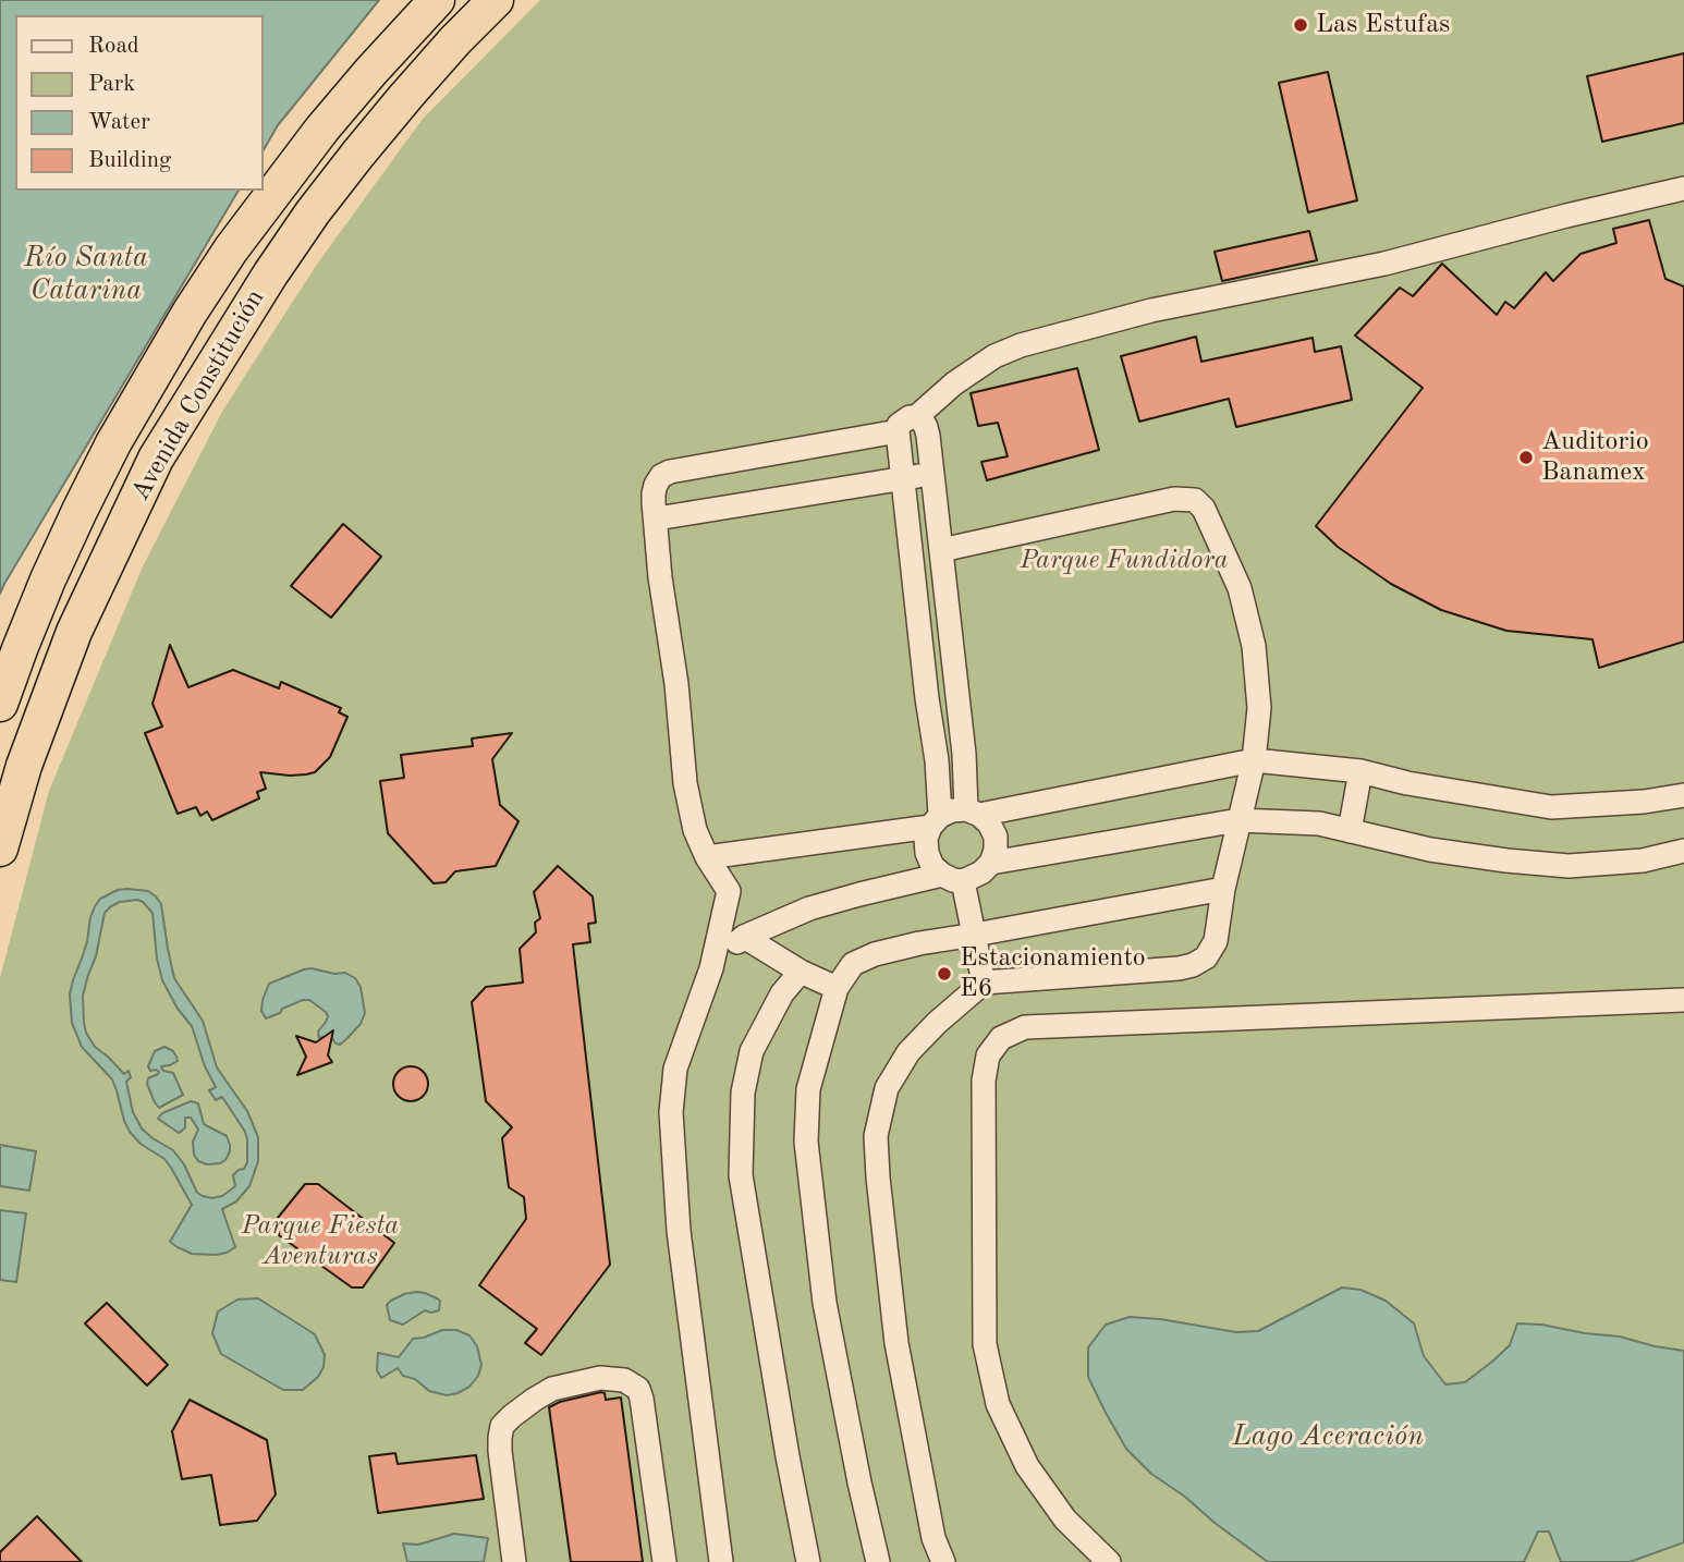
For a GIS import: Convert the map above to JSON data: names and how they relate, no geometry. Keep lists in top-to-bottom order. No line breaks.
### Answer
{"streets":{"highway":["Avenida Constitución"]},"water":["Río Santa Catarina","Lago Aceración"],"parks":["Parque Fundidora","Parque Fiesta Aventuras"],"places":["Las Estufas","Auditorio Banamex","Estacionamiento E6"],"legend":["Road","Park","Water","Building"]}
